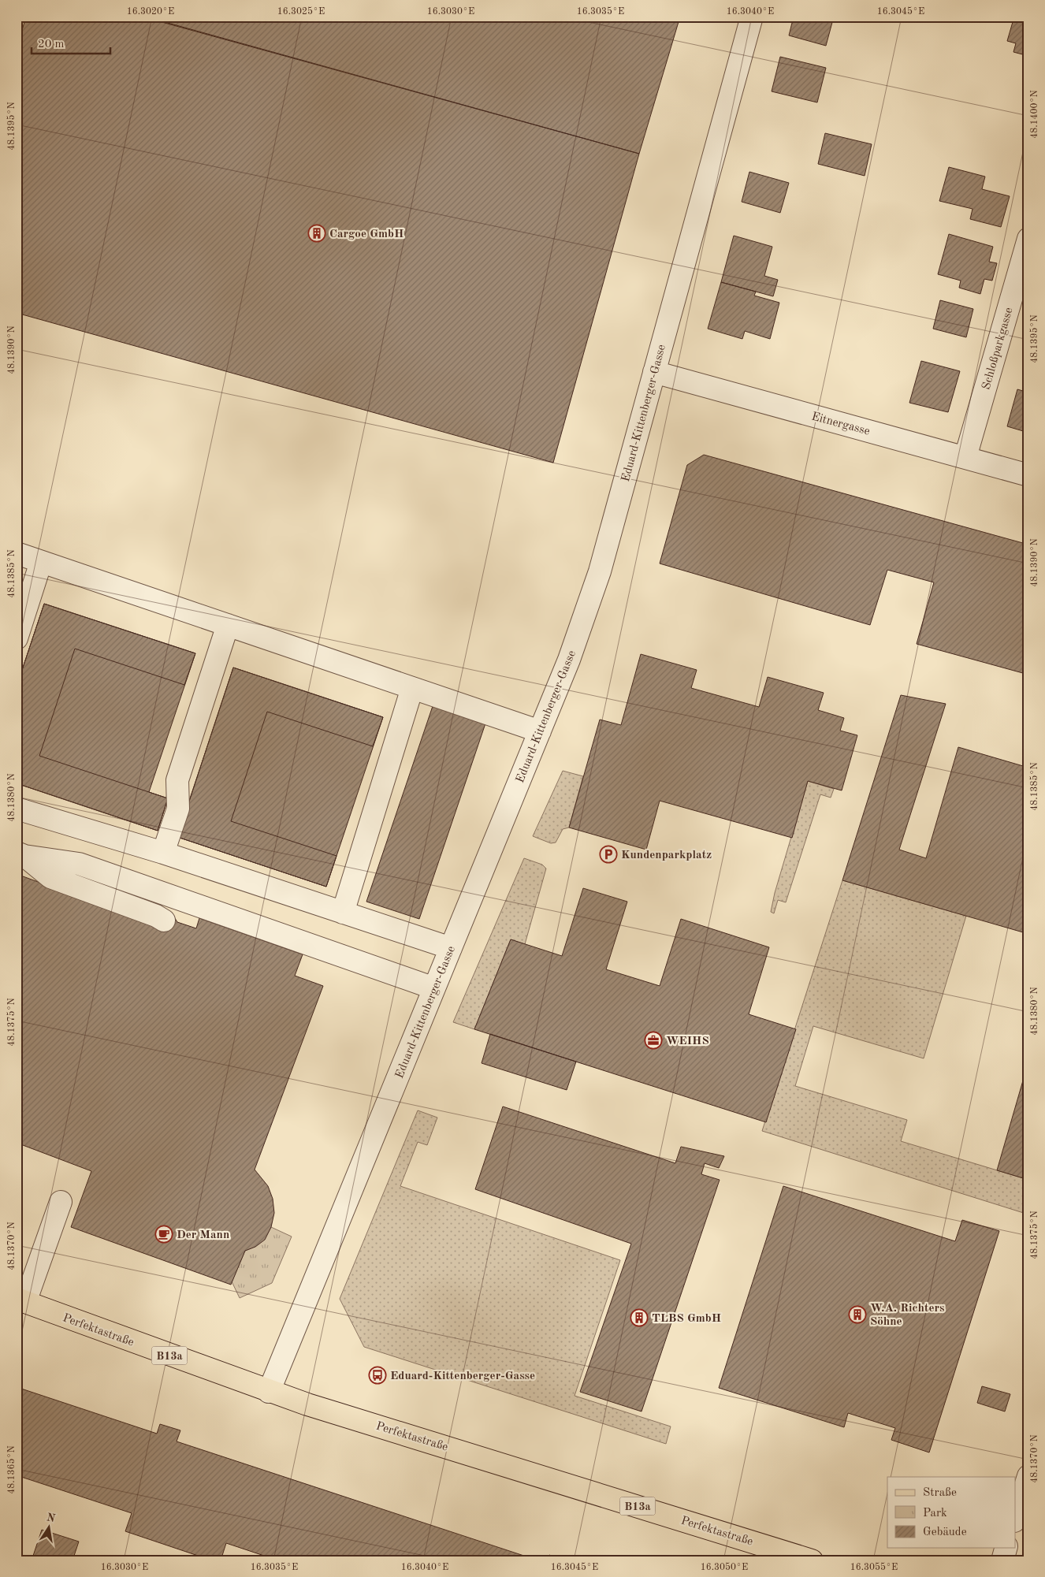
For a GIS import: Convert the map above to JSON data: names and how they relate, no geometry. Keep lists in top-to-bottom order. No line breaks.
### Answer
{"streets":{"main road":["Perfektastraße","B13a"],"street":["Schloßparkgasse","Eduard-Kittenberger-Gasse","Eitnergasse"]},"crossings":[["Schloßparkgasse","Eitnergasse"],["Eduard-Kittenberger-Gasse","Eitnergasse"],["Eduard-Kittenberger-Gasse","Perfektastraße"]],"places":{"building":["Cargoe GmbH","W.A. Richters Söhne","TLBS GmbH"],"parking":["Kundenparkplatz"],"office":["WEIHS"],"cafe":["Der Mann"],"bus stop":["Eduard-Kittenberger-Gasse"]},"legend":["Straße","Park","Gebäude"],"scale_bar":"20 m","north":"top","coordinates":["16.3020°E","16.3025°E","16.3030°E","16.3035°E","16.3040°E","16.3045°E","48.1400°N","48.1395°N","48.1390°N","48.1385°N","48.1380°N","48.1375°N","48.1370°N","48.1365°N","16.3050°E","16.3055°E"]}
